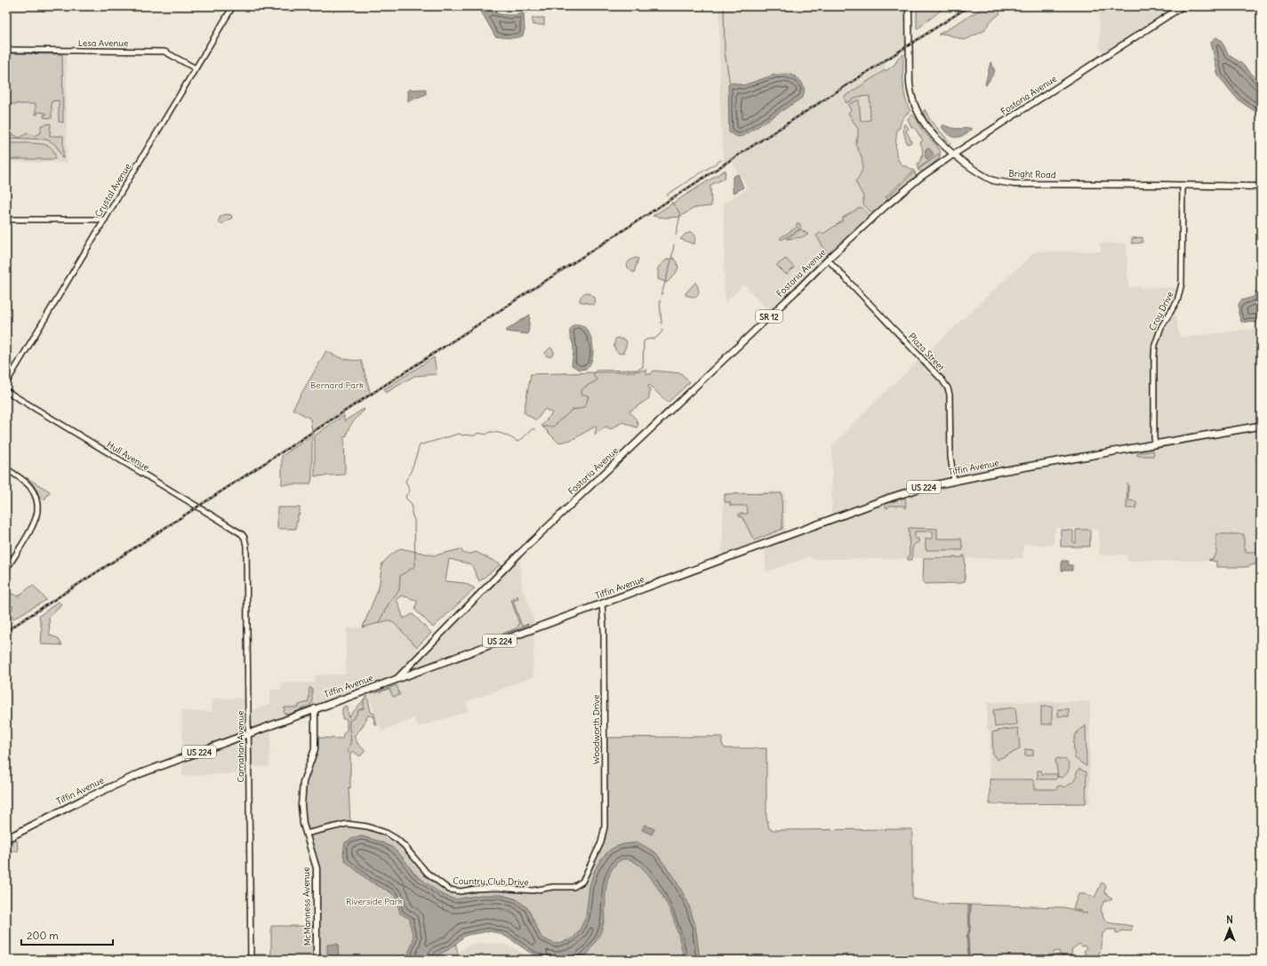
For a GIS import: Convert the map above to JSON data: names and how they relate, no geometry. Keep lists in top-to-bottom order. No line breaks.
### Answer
{"streets":{"highway":["Tiffin Avenue","US 224"],"main road":["Fostoria Avenue","Bright Road","SR 12","McManness Avenue"],"street":["Lesa Avenue","Crystal Avenue","Croy Drive","Plaza Street","Hull Avenue","Woodworth Drive","Carnahan Avenue","Country Club Drive"]},"crossings":[["Lesa Avenue","Crystal Avenue"],["Fostoria Avenue","Bright Road"],["Fostoria Avenue","Plaza Street"],["Fostoria Avenue","Tiffin Avenue"],["Bright Road","Croy Drive"],["Croy Drive","Tiffin Avenue"],["Plaza Street","Tiffin Avenue"],["Hull Avenue","Carnahan Avenue"],["Tiffin Avenue","Woodworth Drive"],["Tiffin Avenue","Carnahan Avenue"],["Tiffin Avenue","McManness Avenue"],["Woodworth Drive","Country Club Drive"],["Country Club Drive","McManness Avenue"]],"parks":["Bernard Park","Riverside Park"],"scale_bar":"200 m","north":"top"}
